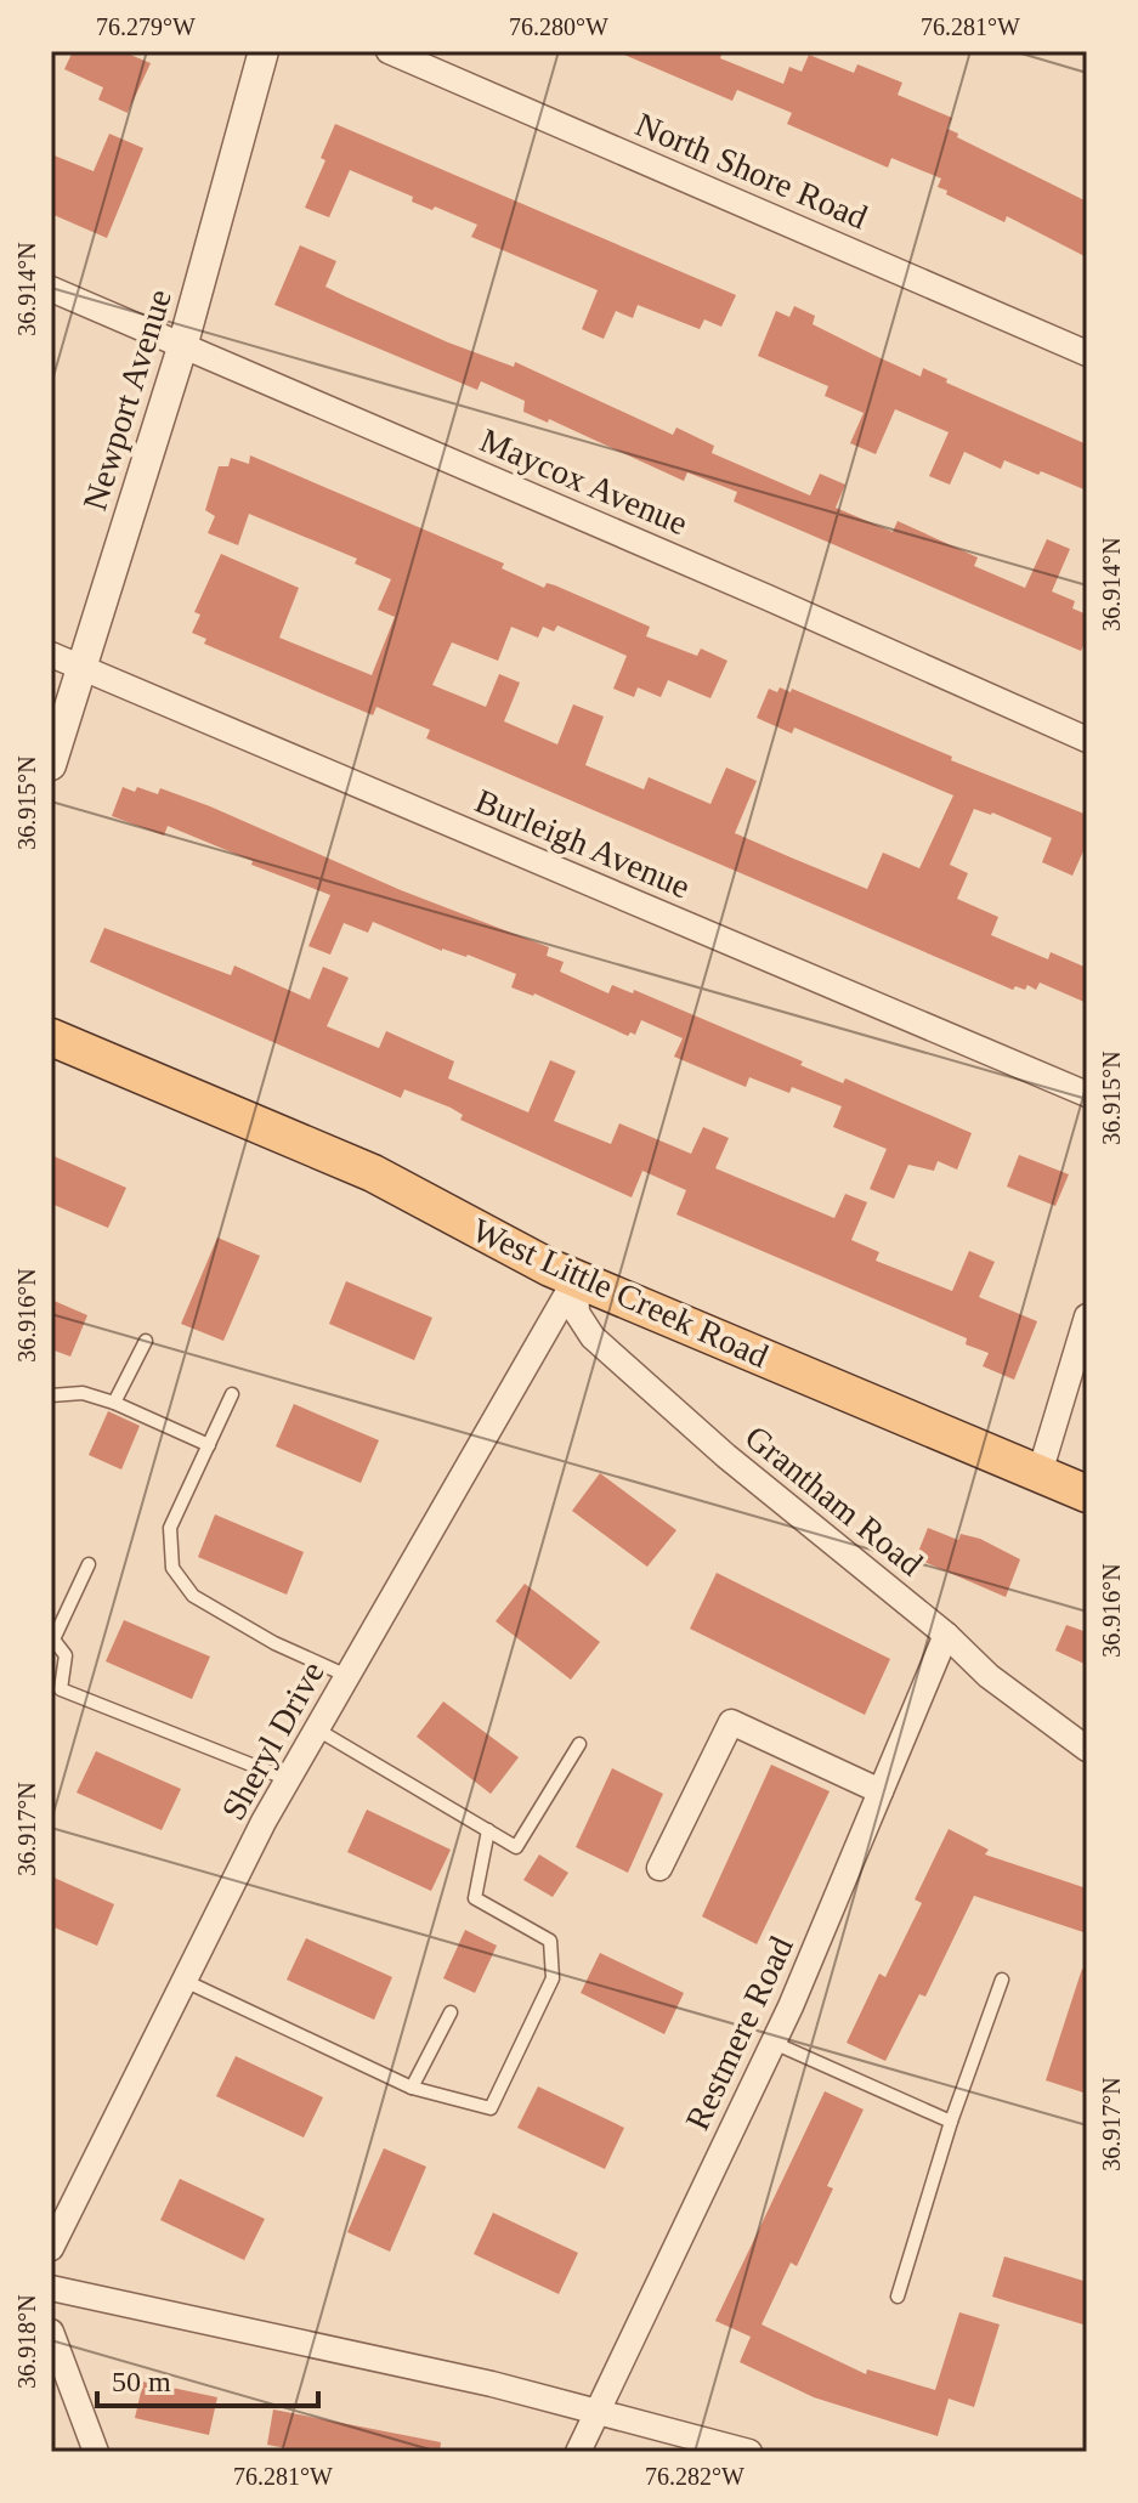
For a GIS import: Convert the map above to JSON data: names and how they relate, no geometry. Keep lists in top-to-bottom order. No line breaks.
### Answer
{"streets":{"main road":["West Little Creek Road"],"street":["North Shore Road","Newport Avenue","Maycox Avenue","Burleigh Avenue","Grantham Road","Sheryl Drive","Restmere Road"]},"crossings":[["Newport Avenue","Maycox Avenue"],["Newport Avenue","Burleigh Avenue"],["West Little Creek Road","Grantham Road"],["West Little Creek Road","Sheryl Drive"],["Grantham Road","Sheryl Drive"],["Grantham Road","Restmere Road"]],"scale_bar":"50 m","coordinates":["76.279°W","76.280°W","76.281°W","36.914°N","36.915°N","36.916°N","36.917°N","36.918°N","76.282°W"]}
